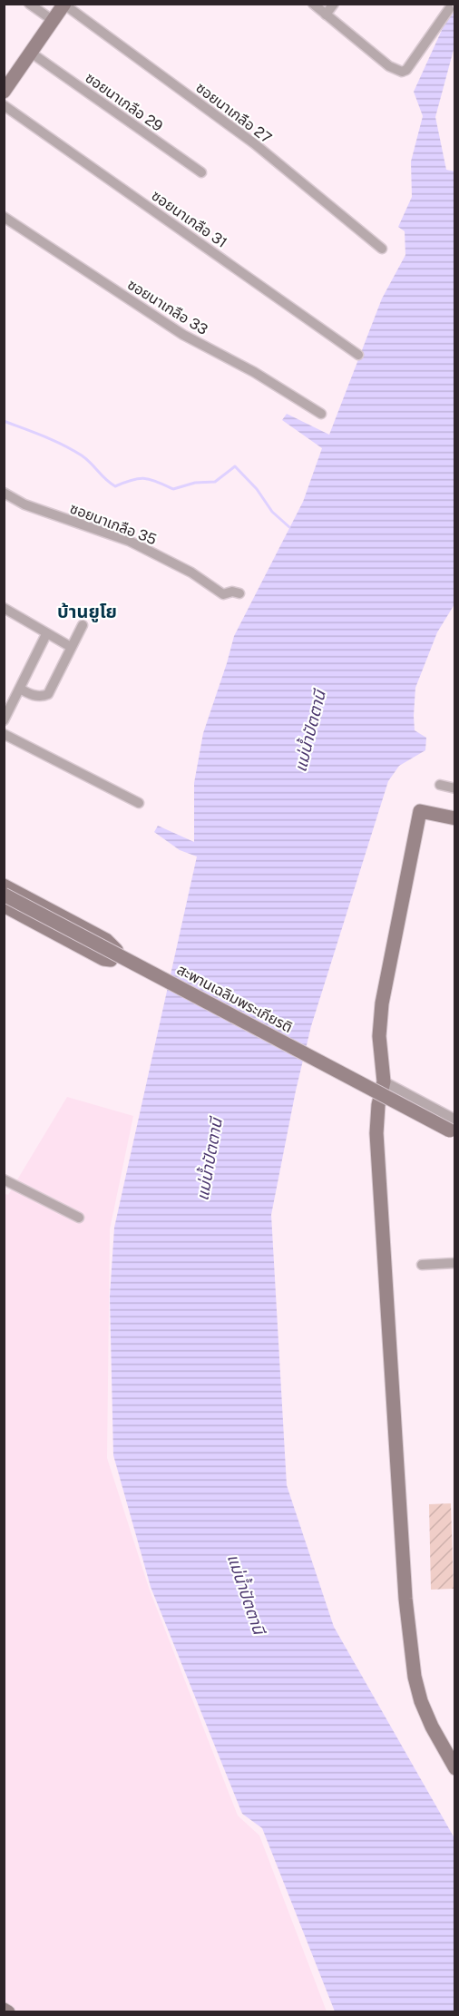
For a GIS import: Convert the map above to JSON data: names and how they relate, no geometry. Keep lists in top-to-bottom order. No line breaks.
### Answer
{"streets":{"street":["ซอยนาเกลือ 29","ซอยนาเกลือ 27","ซอยนาเกลือ 31","ซอยนาเกลือ 33","ซอยนาเกลือ 35","สะพานเฉลิมพระเกียรติ"]},"districts":["บ้านยูโย"],"water":["แม่น้ำปัตตานี"]}
